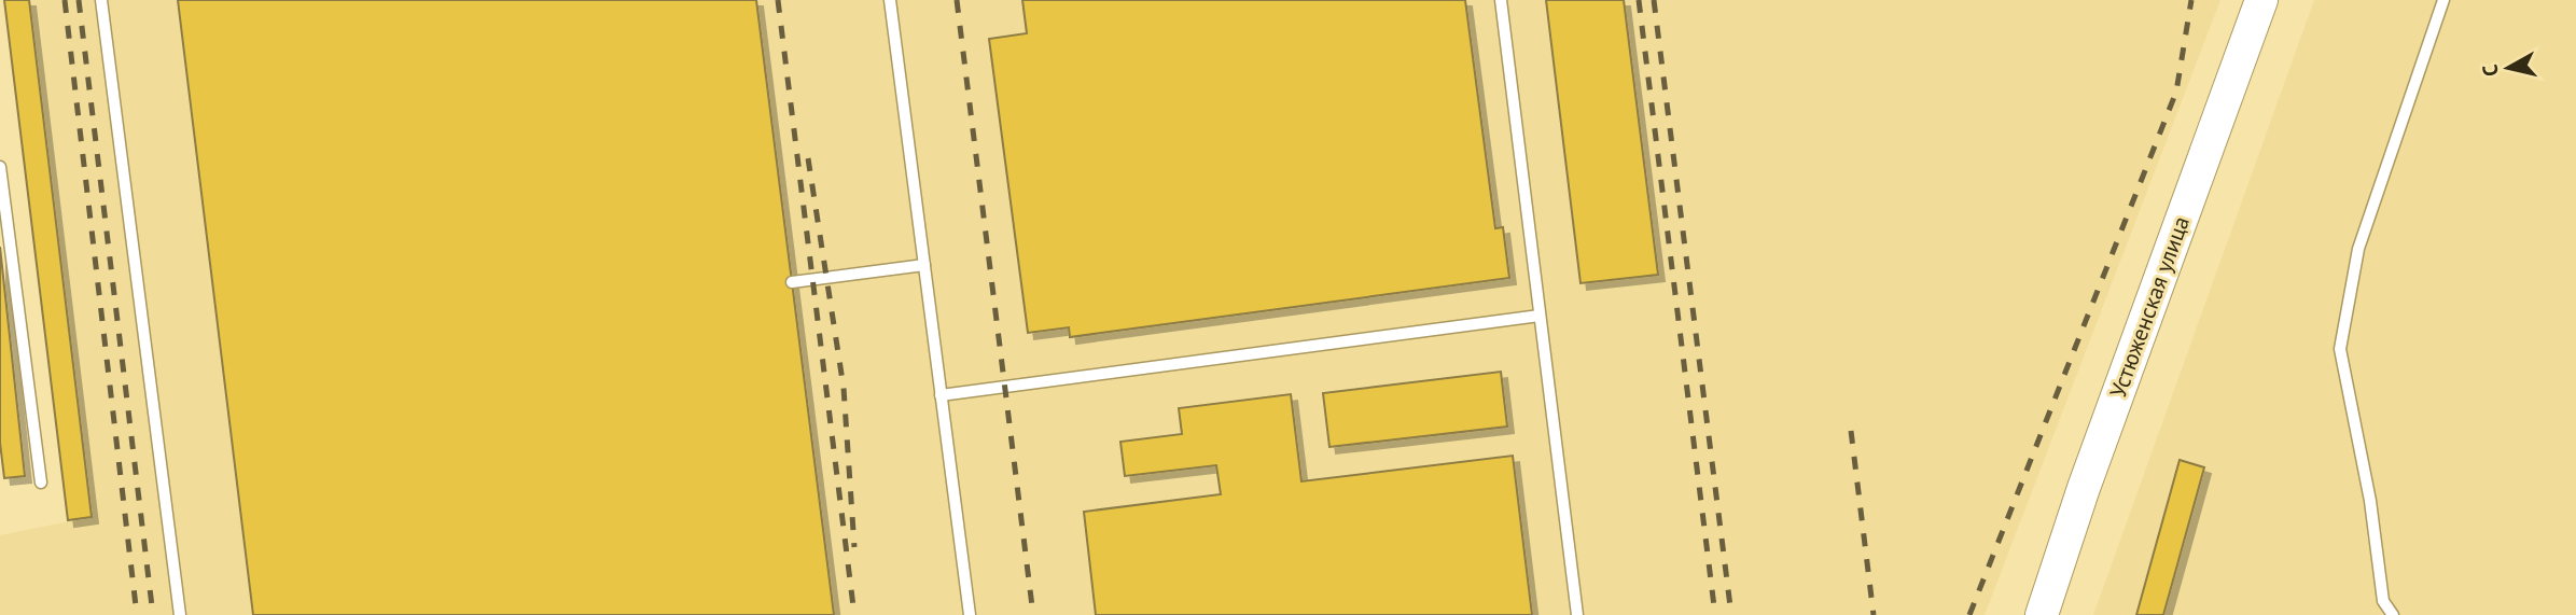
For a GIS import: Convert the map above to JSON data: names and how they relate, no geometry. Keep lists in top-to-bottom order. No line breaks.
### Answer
{"streets":{"main road":["Устюженская улица"]},"north":"left"}
